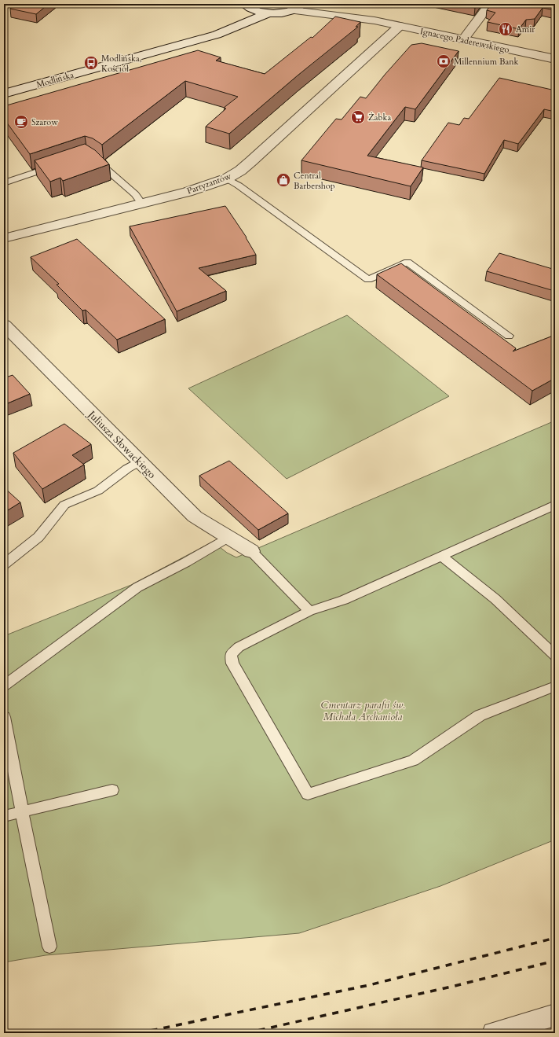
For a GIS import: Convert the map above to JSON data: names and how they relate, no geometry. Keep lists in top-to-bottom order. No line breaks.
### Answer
{"streets":{"street":["Ignacego Paderewskiego","Modlińska","Partyzantów","Juliusza Słowackiego"]},"crossings":[["Ignacego Paderewskiego","Partyzantów"]],"parks":["Cmentarz parafii św. Michała Archanioła"],"places":{"restaurant":["Amir"],"bank":["Millennium Bank"],"bus stop":["Modlińska, Kościół"],"supermarket":["Żabka"],"cafe":["Szarow"],"shop":["Central Barbershop"]}}
